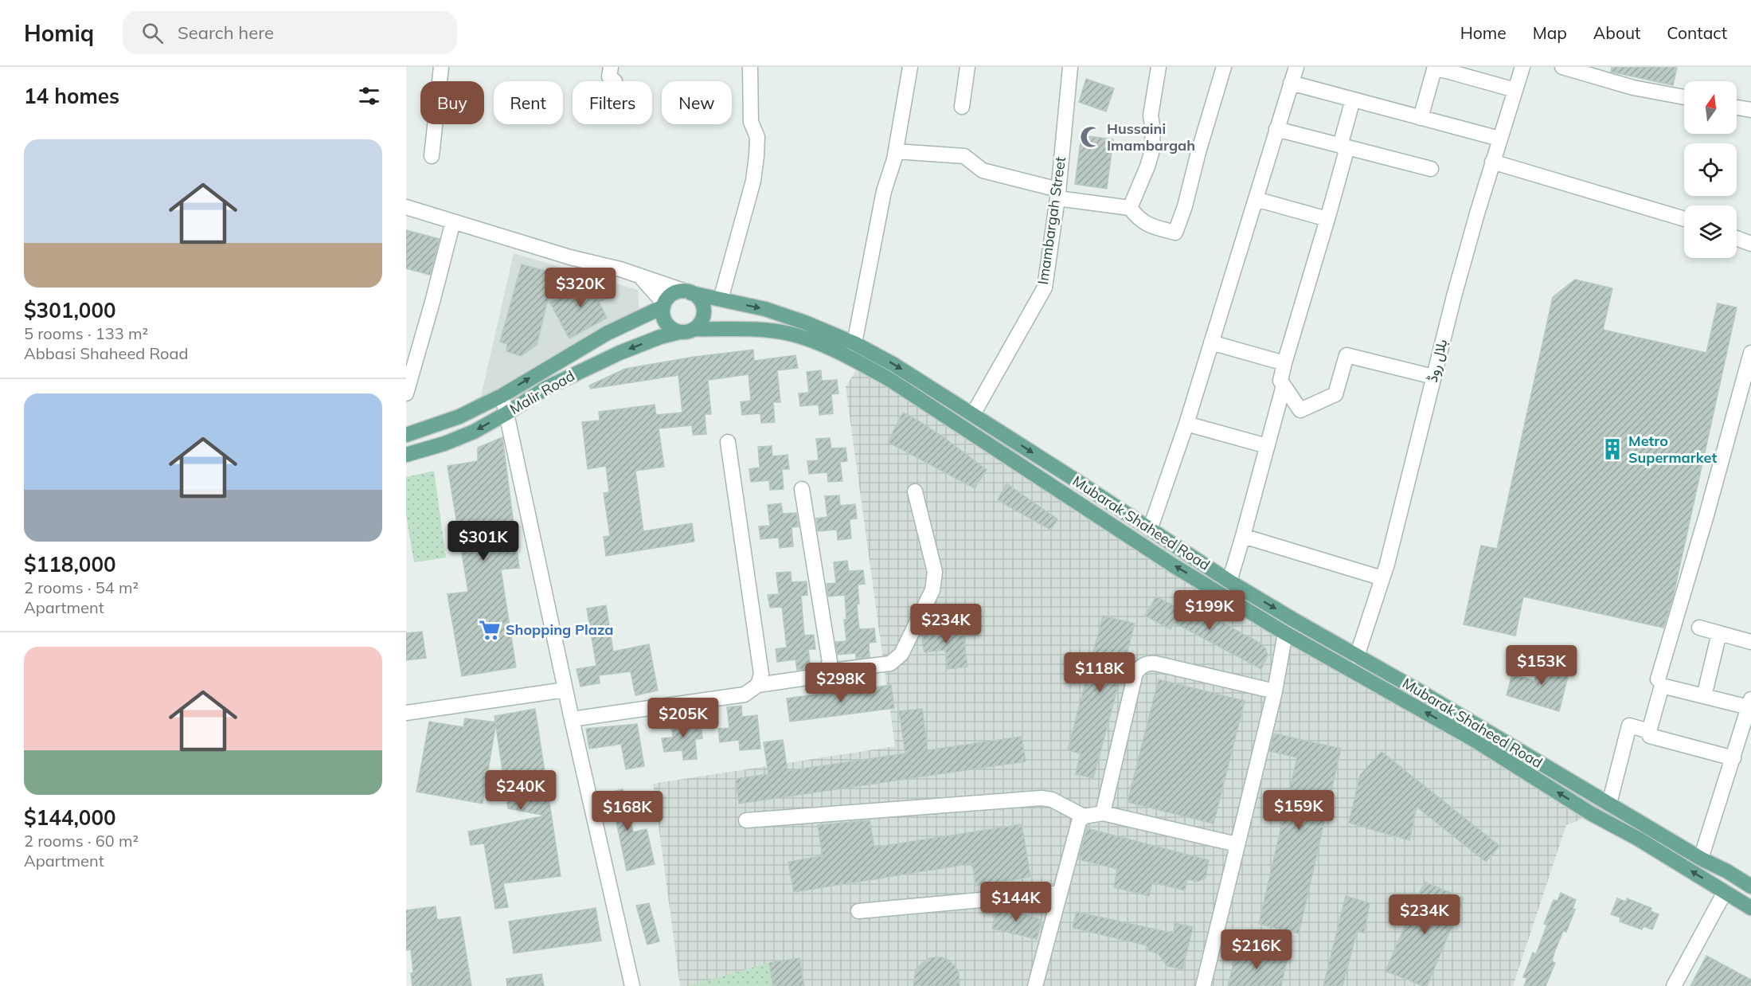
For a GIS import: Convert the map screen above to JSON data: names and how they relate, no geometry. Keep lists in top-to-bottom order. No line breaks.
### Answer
{"streets":{"main road":["Malir Road","Mubarak Shaheed Road"],"street":["Imambargah Street","بلال روڈ"]},"crossings":[["Imambargah Street","Mubarak Shaheed Road"],["بلال روڈ","Mubarak Shaheed Road"],["Malir Road","Mubarak Shaheed Road"]],"places":{"mosque":["Hussaini Imambargah"],"building":["Metro Supermarket"],"supermarket":["Shopping Plaza"]},"north":"top","page":{"header":"Homiq","search":"Search here","nav":["Home","Map","About","Contact"],"heading":"14 homes","chip":["Buy","Rent","Filters","New"],"list":[{"name":"$301,000","note":"5 rooms · 133 m² · Abbasi Shaheed Road"},{"name":"$118,000","note":"2 rooms · 54 m² · Apartment"},{"name":"$144,000","note":"2 rooms · 60 m² · Apartment"}],"price":["$320K","$301K","$199K","$234K","$153K","$118K","$298K","$205K","$240K","$159K","$168K","$144K","$234K","$216K"]}}
